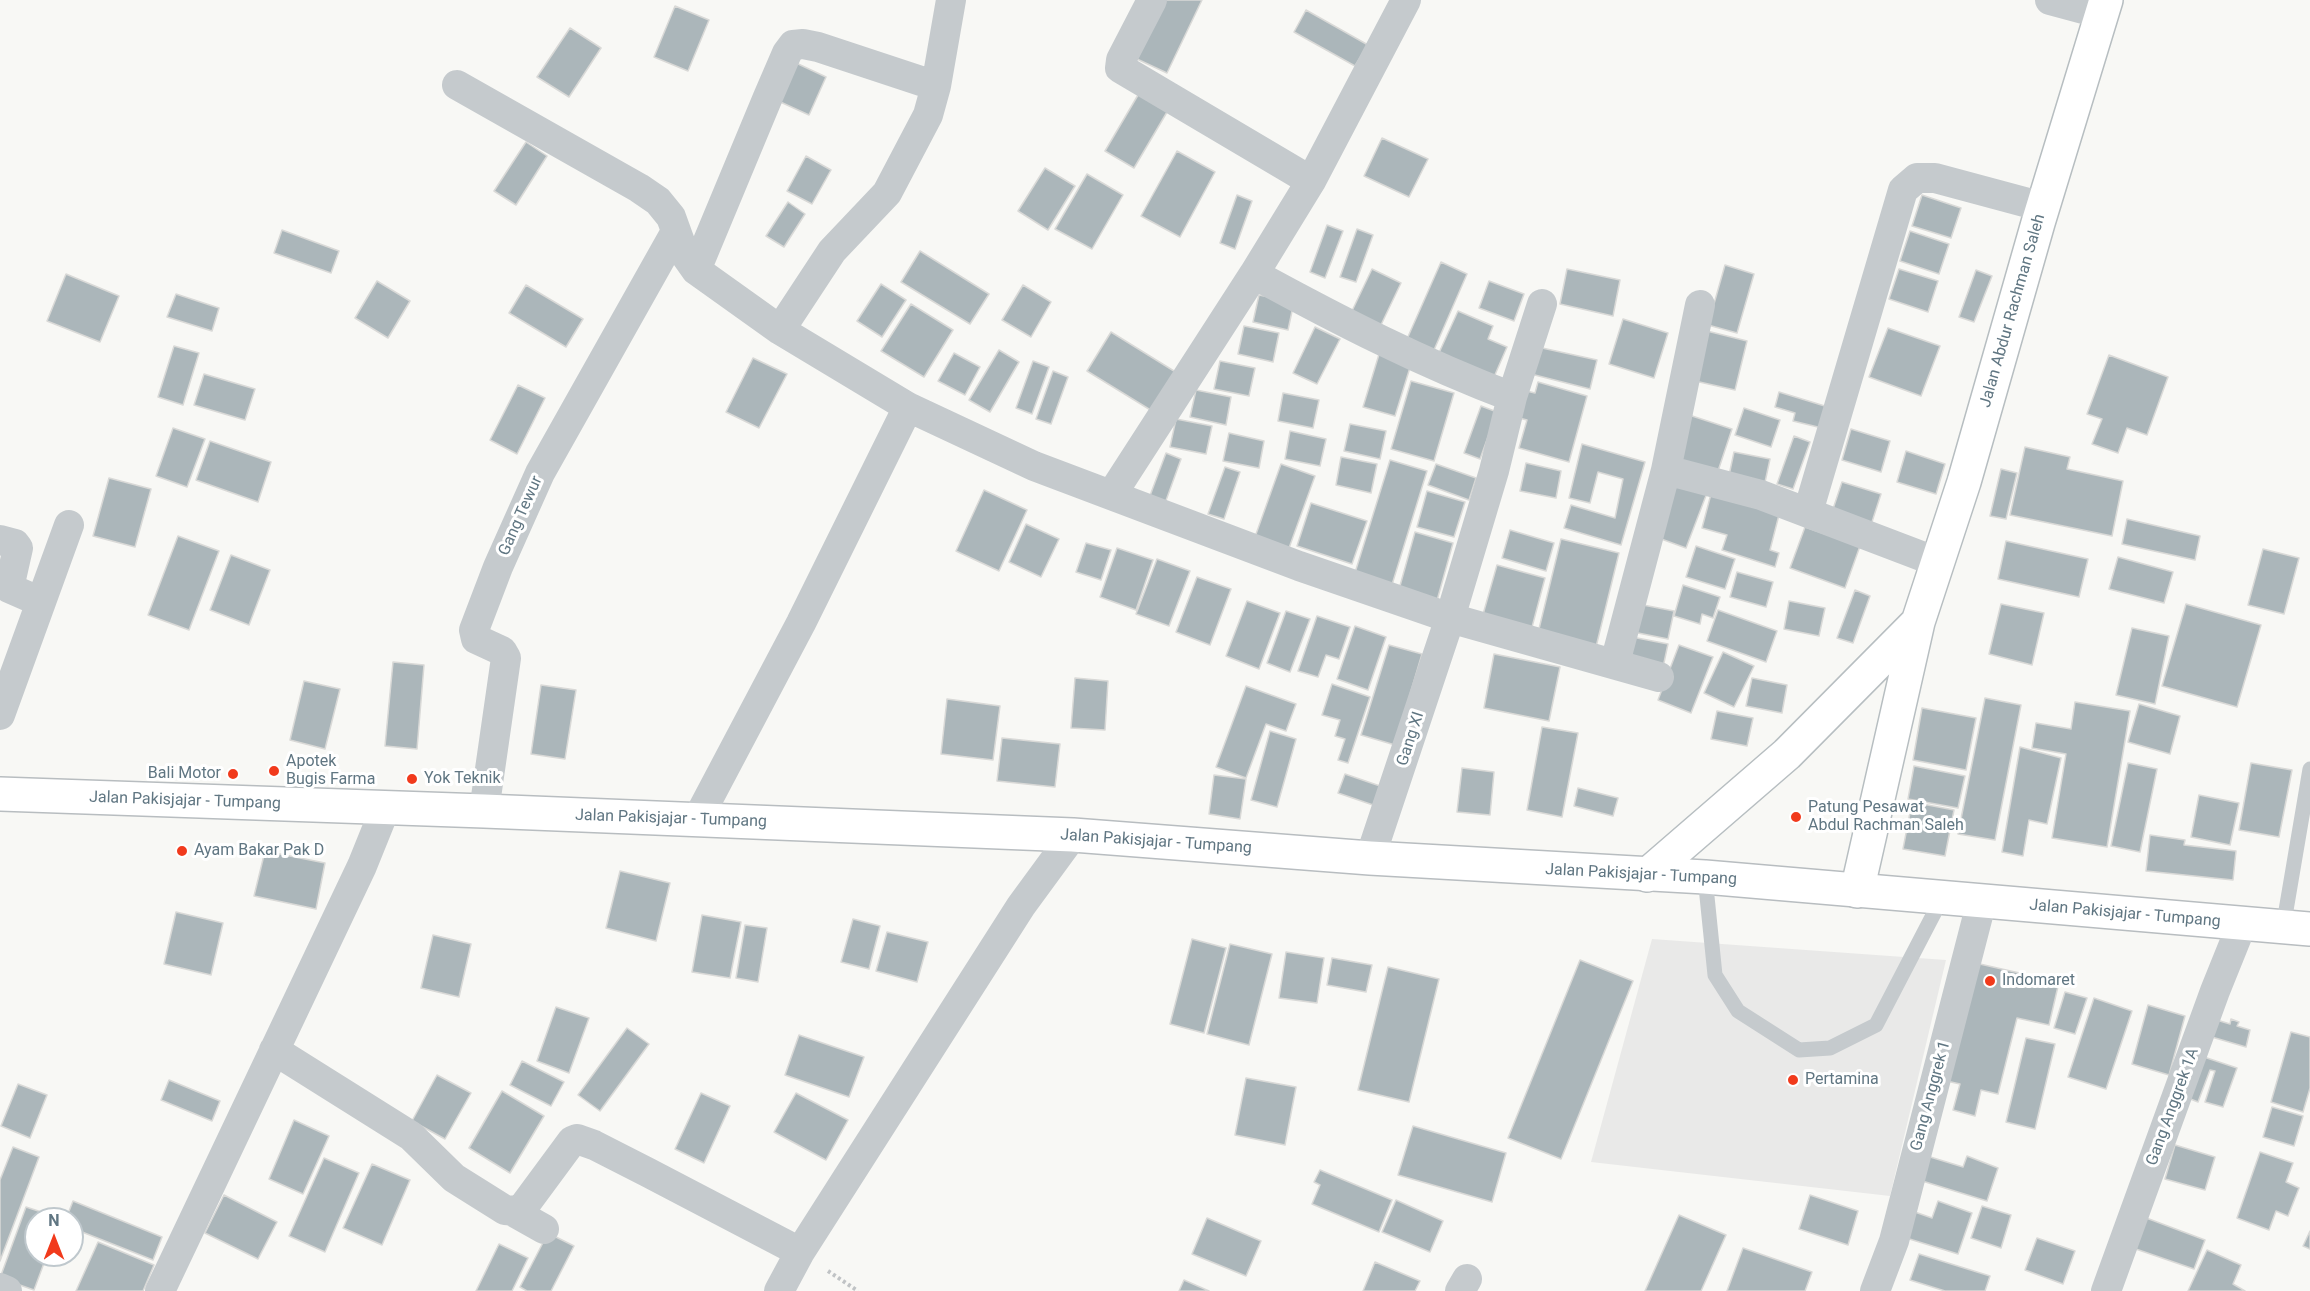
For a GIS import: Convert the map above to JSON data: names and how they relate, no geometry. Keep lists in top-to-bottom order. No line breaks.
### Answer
{"streets":{"main road":["Jalan Abdur Rachman Saleh","Jalan Pakisjajar - Tumpang"],"street":["Gang Tewur","Gang XI","Gang Anggrek 1","Gang Anggrek 1A"]},"crossings":[["Jalan Abdur Rachman Saleh","Jalan Pakisjajar - Tumpang"],["Gang Tewur","Jalan Pakisjajar - Tumpang"],["Gang XI","Jalan Pakisjajar - Tumpang"],["Jalan Pakisjajar - Tumpang","Gang Anggrek 1"],["Jalan Pakisjajar - Tumpang","Gang Anggrek 1A"]],"places":["Apotek Bugis Farma","Bali Motor","Yok Teknik","Patung Pesawat Abdul Rachman Saleh","Ayam Bakar Pak D","Indomaret","Pertamina"],"north":"top"}
